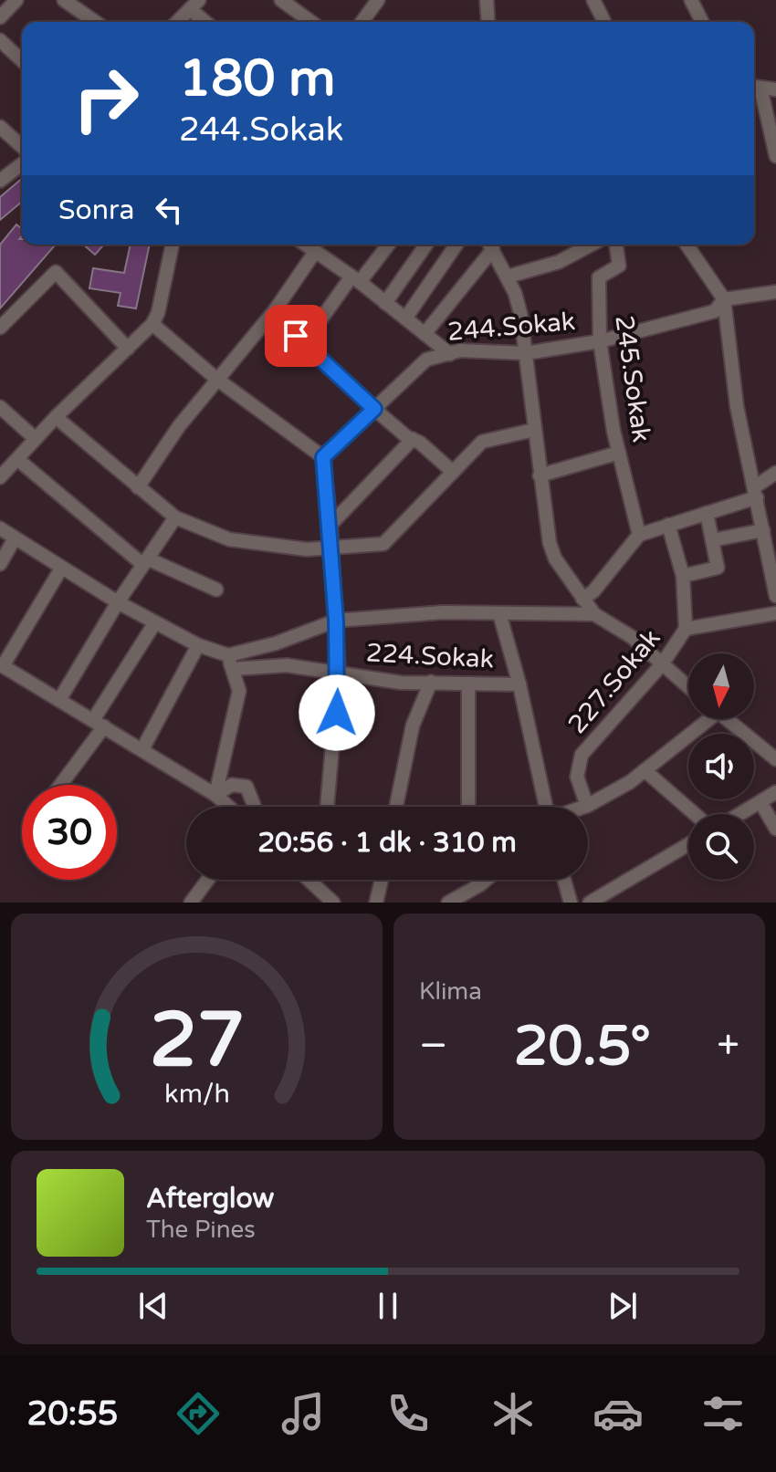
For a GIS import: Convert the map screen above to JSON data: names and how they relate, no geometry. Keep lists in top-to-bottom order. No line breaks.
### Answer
{"streets":{"street":["244.Sokak","245.Sokak","224.Sokak","227.Sokak"]},"crossings":[["244.Sokak","245.Sokak"]],"north":"bottom","page":{"turn":["180 m","244.Sokak"],"then":"Sonra","limit":"30","trip":"20:56 · 1 dk · 310 m","tile":"Klima","heat":["−","20.5°","+"],"song":["Afterglow","The Pines"],"tabs":"20:55","gauge":["27","km/h"]}}
